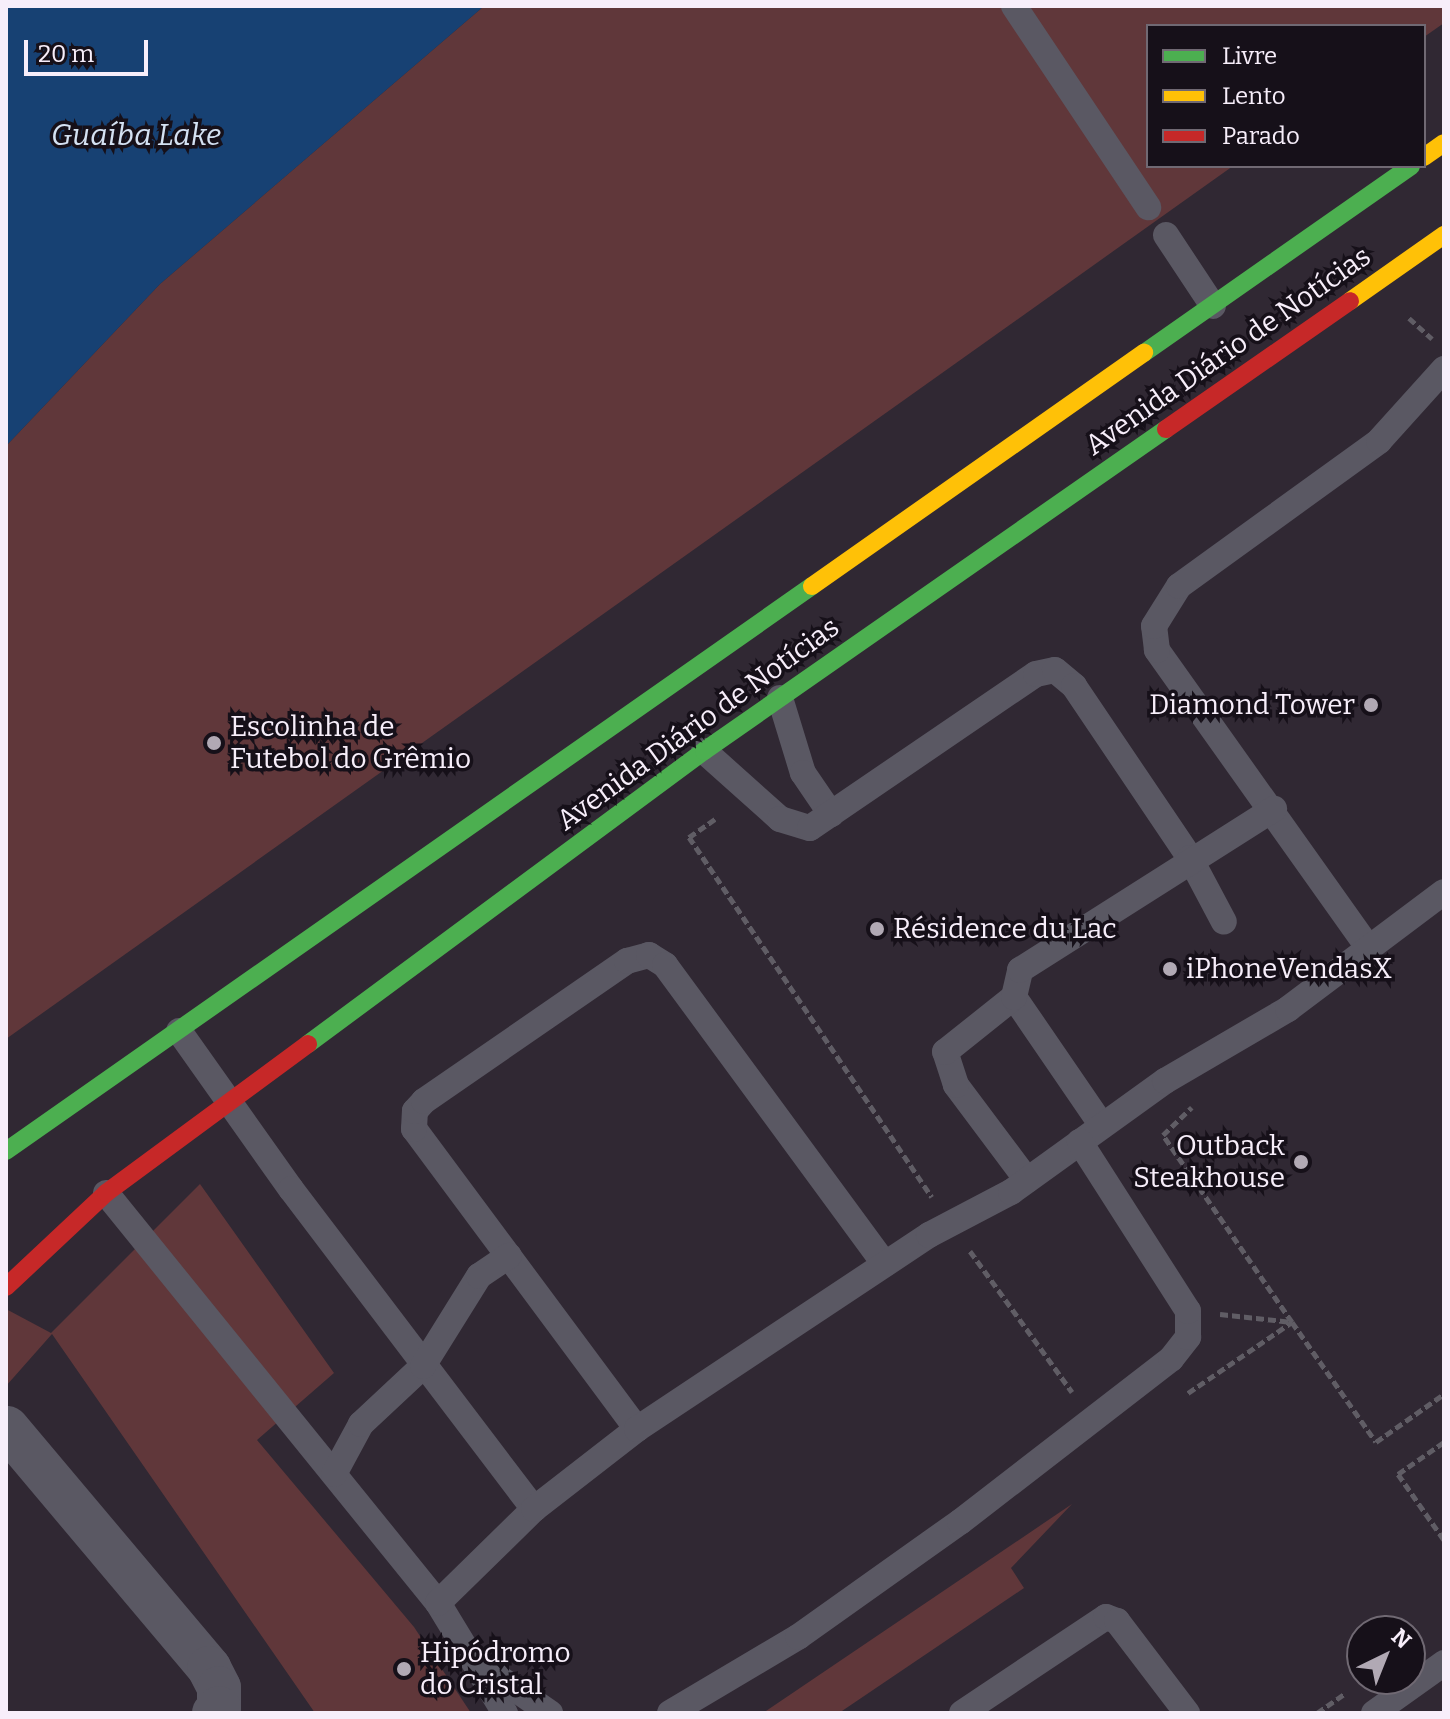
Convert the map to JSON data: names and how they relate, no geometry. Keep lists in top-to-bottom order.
{
  "streets": {
    "main road": ["Avenida Diário de Notícias"]
  },
  "water": ["Guaíba Lake"],
  "places": [
    "Diamond Tower",
    "Escolinha de Futebol do Grêmio",
    "Résidence du Lac",
    "iPhoneVendasX",
    "Outback Steakhouse",
    "Hipódromo do Cristal"
  ],
  "legend": ["Livre", "Lento", "Parado"],
  "scale_bar": "20 m",
  "north": "top right"
}
